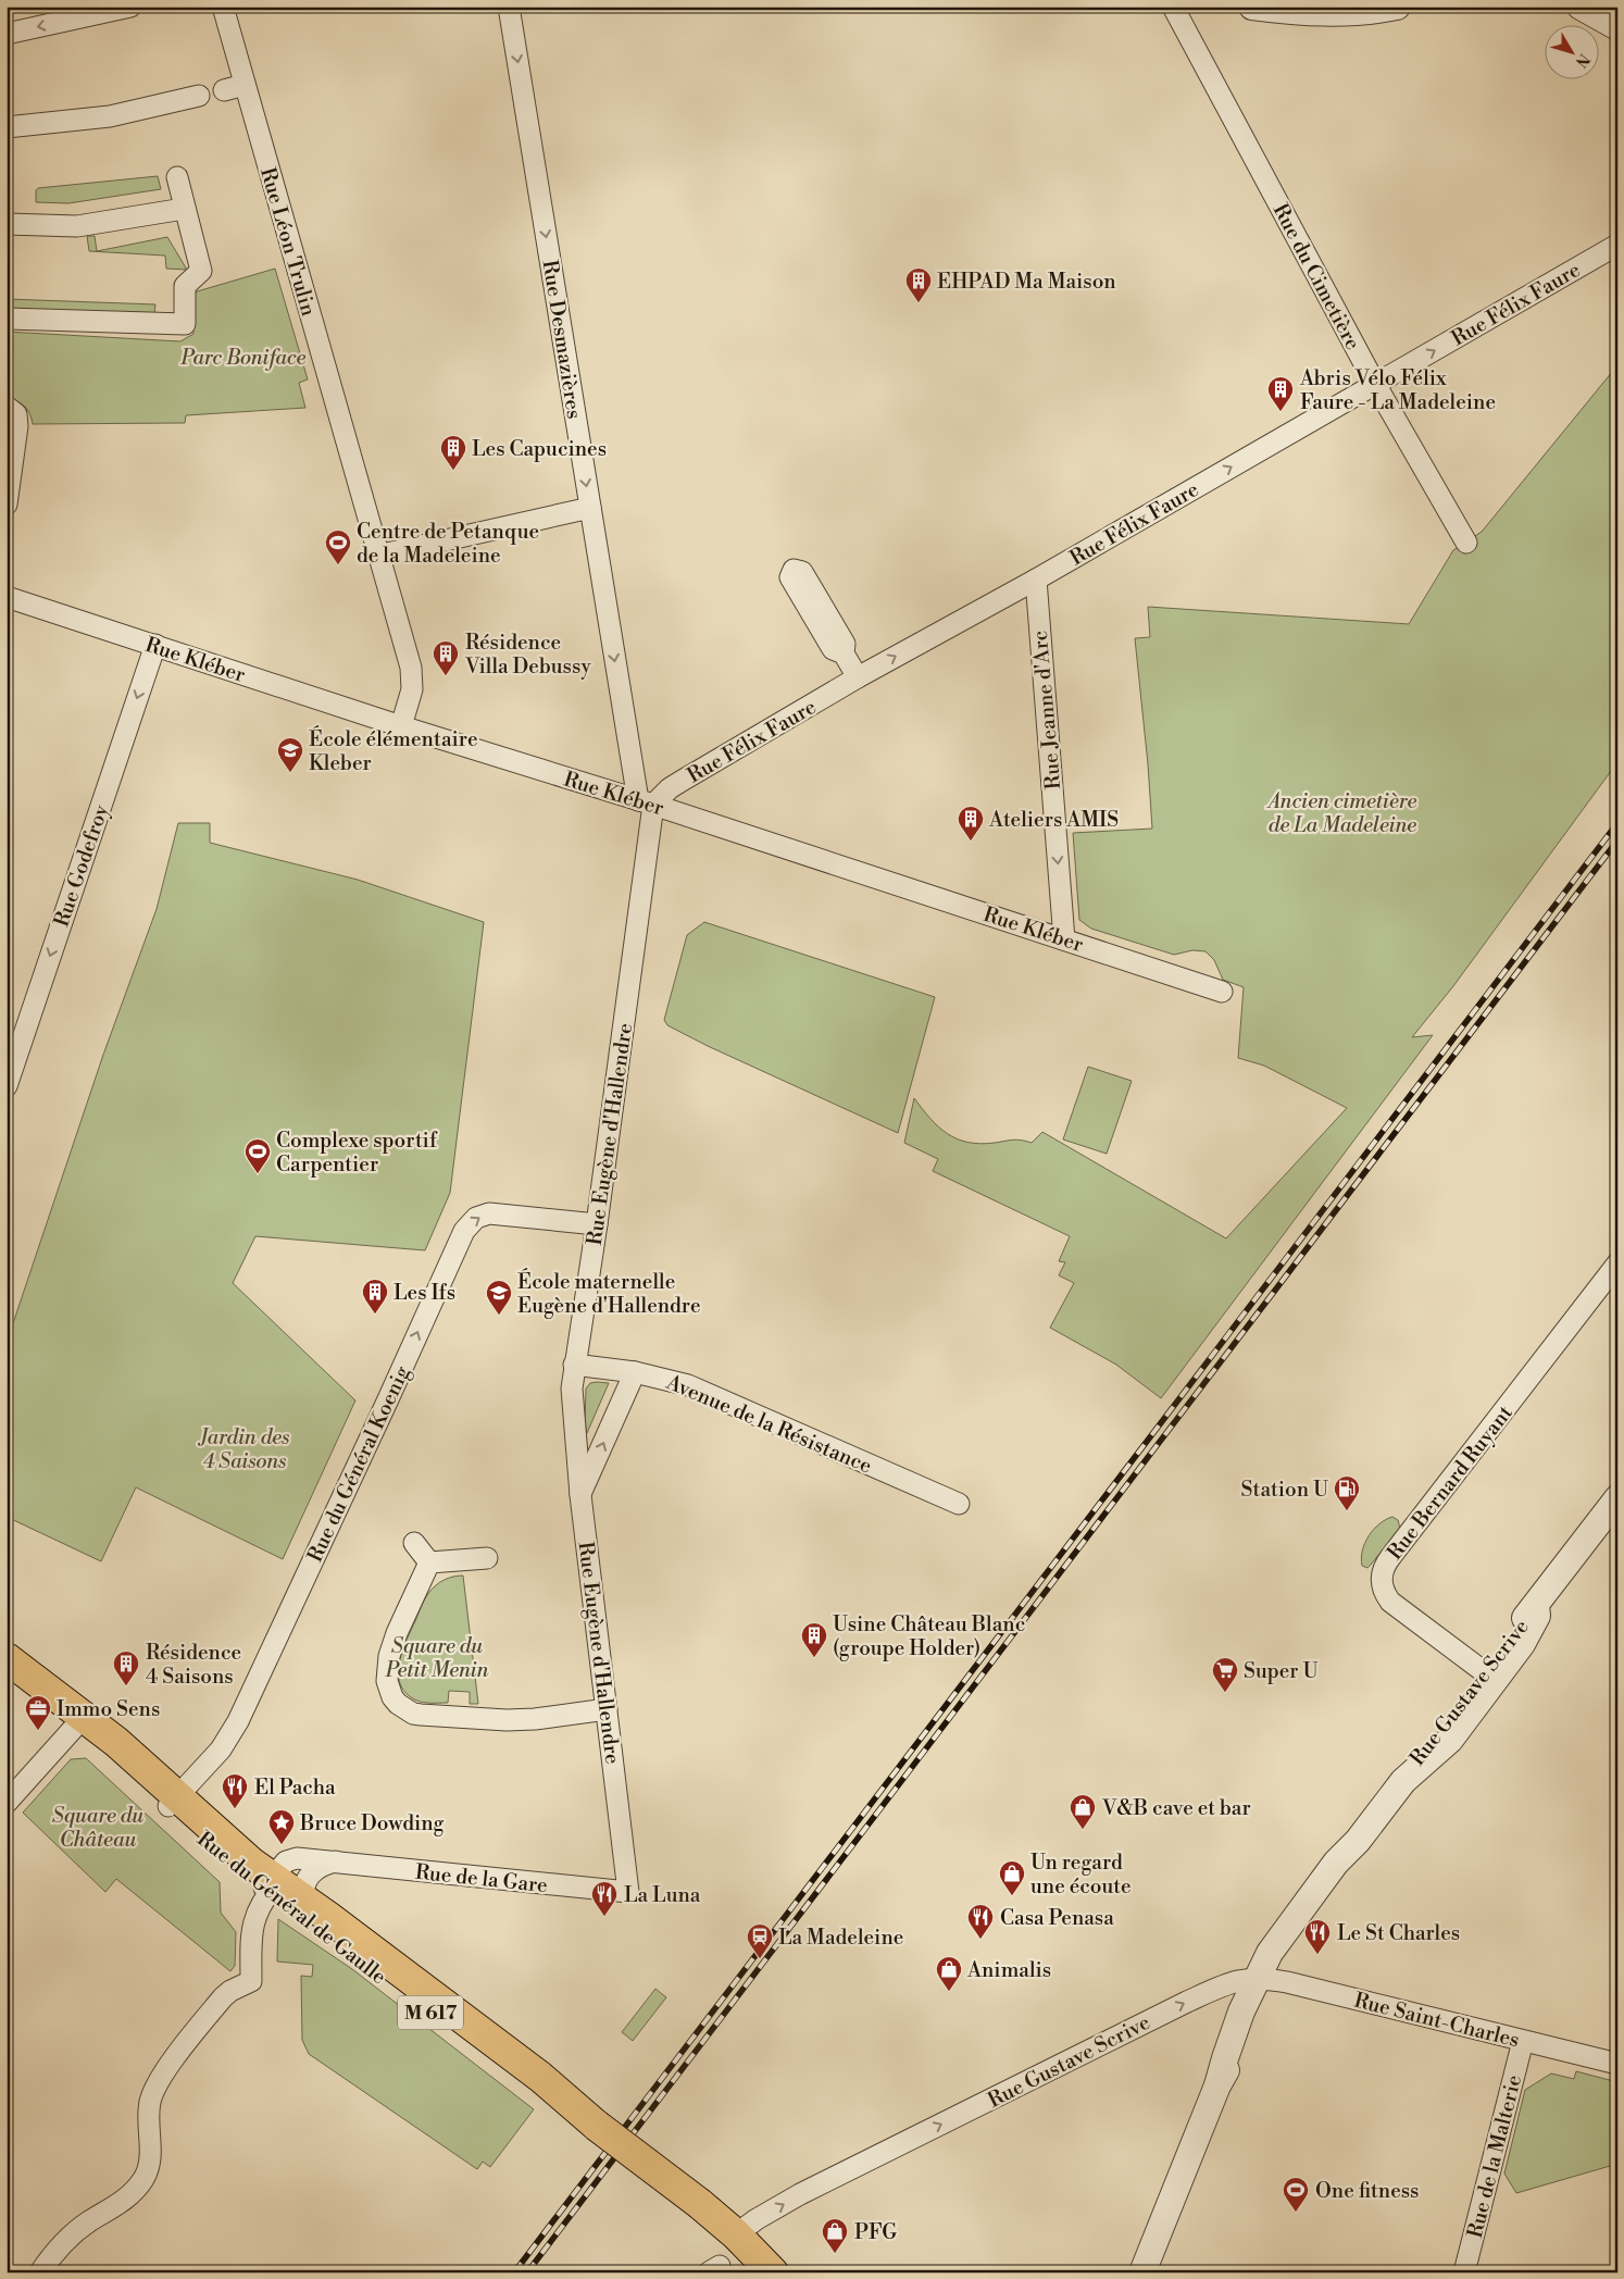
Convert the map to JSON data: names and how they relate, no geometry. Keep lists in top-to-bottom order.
{
  "streets": {
    "main road": ["Rue du Général de Gaulle", "M 617"],
    "street": [
      "Rue Léon Trulin",
      "Rue du Cimetière",
      "Rue Félix Faure",
      "Rue Desmazières",
      "Rue Kléber",
      "Rue Jeanne d'Arc",
      "Rue Godefroy",
      "Rue Eugène d'Hallendre",
      "Avenue de la Résistance",
      "Rue du Général Koenig",
      "Rue Bernard Ruyant",
      "Rue Gustave Scrive",
      "Rue de la Gare",
      "Rue Saint-Charles",
      "Rue de la Malterie"
    ]
  },
  "crossings": [
    ["Rue Léon Trulin", "Rue Kléber"],
    ["Rue du Cimetière", "Rue Félix Faure"],
    ["Rue Félix Faure", "Rue Desmazières"],
    ["Rue Félix Faure", "Rue Kléber"],
    ["Rue Félix Faure", "Rue Jeanne d'Arc"],
    ["Rue Félix Faure", "Rue Eugène d'Hallendre"],
    ["Rue Desmazières", "Rue Kléber"],
    ["Rue Desmazières", "Rue Eugène d'Hallendre"],
    ["Rue Kléber", "Rue Jeanne d'Arc"],
    ["Rue Kléber", "Rue Godefroy"],
    ["Rue Kléber", "Rue Eugène d'Hallendre"],
    ["Rue Eugène d'Hallendre", "Avenue de la Résistance"],
    ["Rue Eugène d'Hallendre", "Rue du Général Koenig"],
    ["Rue Eugène d'Hallendre", "Rue de la Gare"],
    ["Rue du Général Koenig", "Rue du Général de Gaulle"],
    ["Rue Bernard Ruyant", "Rue Gustave Scrive"],
    ["Rue Gustave Scrive", "Rue du Général de Gaulle"],
    ["Rue Gustave Scrive", "M 617"],
    ["Rue Gustave Scrive", "Rue Saint-Charles"],
    ["Rue de la Gare", "Rue du Général de Gaulle"],
    ["Rue du Général de Gaulle", "M 617"],
    ["Rue Saint-Charles", "Rue de la Malterie"]
  ],
  "one_way": [
    "Rue Félix Faure",
    "Rue Desmazières",
    "Rue Jeanne d'Arc",
    "Rue Godefroy",
    "Rue du Général Koenig",
    "Rue Gustave Scrive"
  ],
  "parks": [
    "Parc Boniface",
    "Ancien cimetière de La Madeleine",
    "Jardin des 4 Saisons",
    "Square du Petit Menin",
    "Square du Château"
  ],
  "places": {
    "building": [
      "EHPAD Ma Maison",
      "Abris Vélo Félix Faure - La Madeleine",
      "Les Capucines",
      "Résidence Villa Debussy",
      "Ateliers AMIS",
      "Les Ifs",
      "Usine Château Blanc (groupe Holder)",
      "Résidence 4 Saisons"
    ],
    "sports": ["Centre de Petanque de la Madeleine", "Complexe sportif Carpentier", "One fitness"],
    "school or university": ["École élémentaire Kleber", "École maternelle Eugène d'Hallendre"],
    "fuel station": ["Station U"],
    "supermarket": ["Super U"],
    "office": ["Immo Sens"],
    "restaurant": [
      "El Pacha",
      "La Luna",
      "Casa Penasa",
      "Le St Charles"
    ],
    "shop": [
      "V&B cave et bar",
      "Un regard une écoute",
      "Animalis",
      "PFG"
    ],
    "place": ["Bruce Dowding"],
    "station": ["La Madeleine"]
  },
  "north": "bottom right"
}
